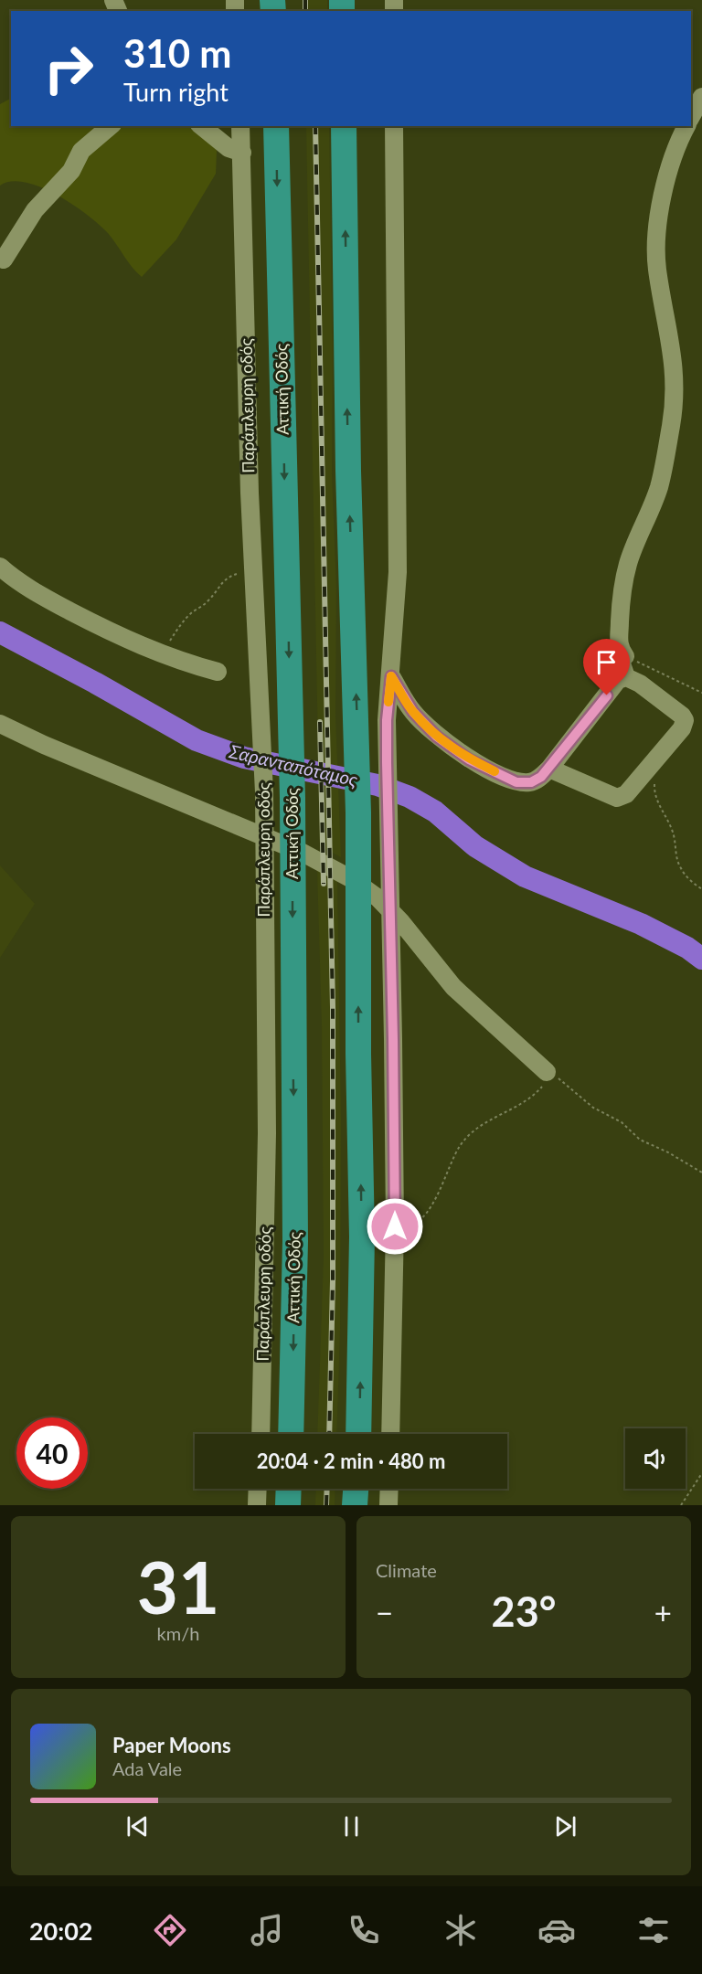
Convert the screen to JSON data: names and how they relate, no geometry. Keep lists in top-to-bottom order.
{
  "streets": {
    "highway": ["Αττική Οδός"],
    "street": ["Παράπλευρη οδός"]
  },
  "water": ["Σαρανταπόταμος"],
  "page": {
    "turn": ["310 m", "Turn right"],
    "limit": "40",
    "trip": "20:04 · 2 min · 480 m",
    "tile": [
      ["31", "km/h"],
      "Climate"
    ],
    "heat": ["−", "23°", "+"],
    "song": ["Paper Moons", "Ada Vale"],
    "tabs": "20:02"
  }
}
